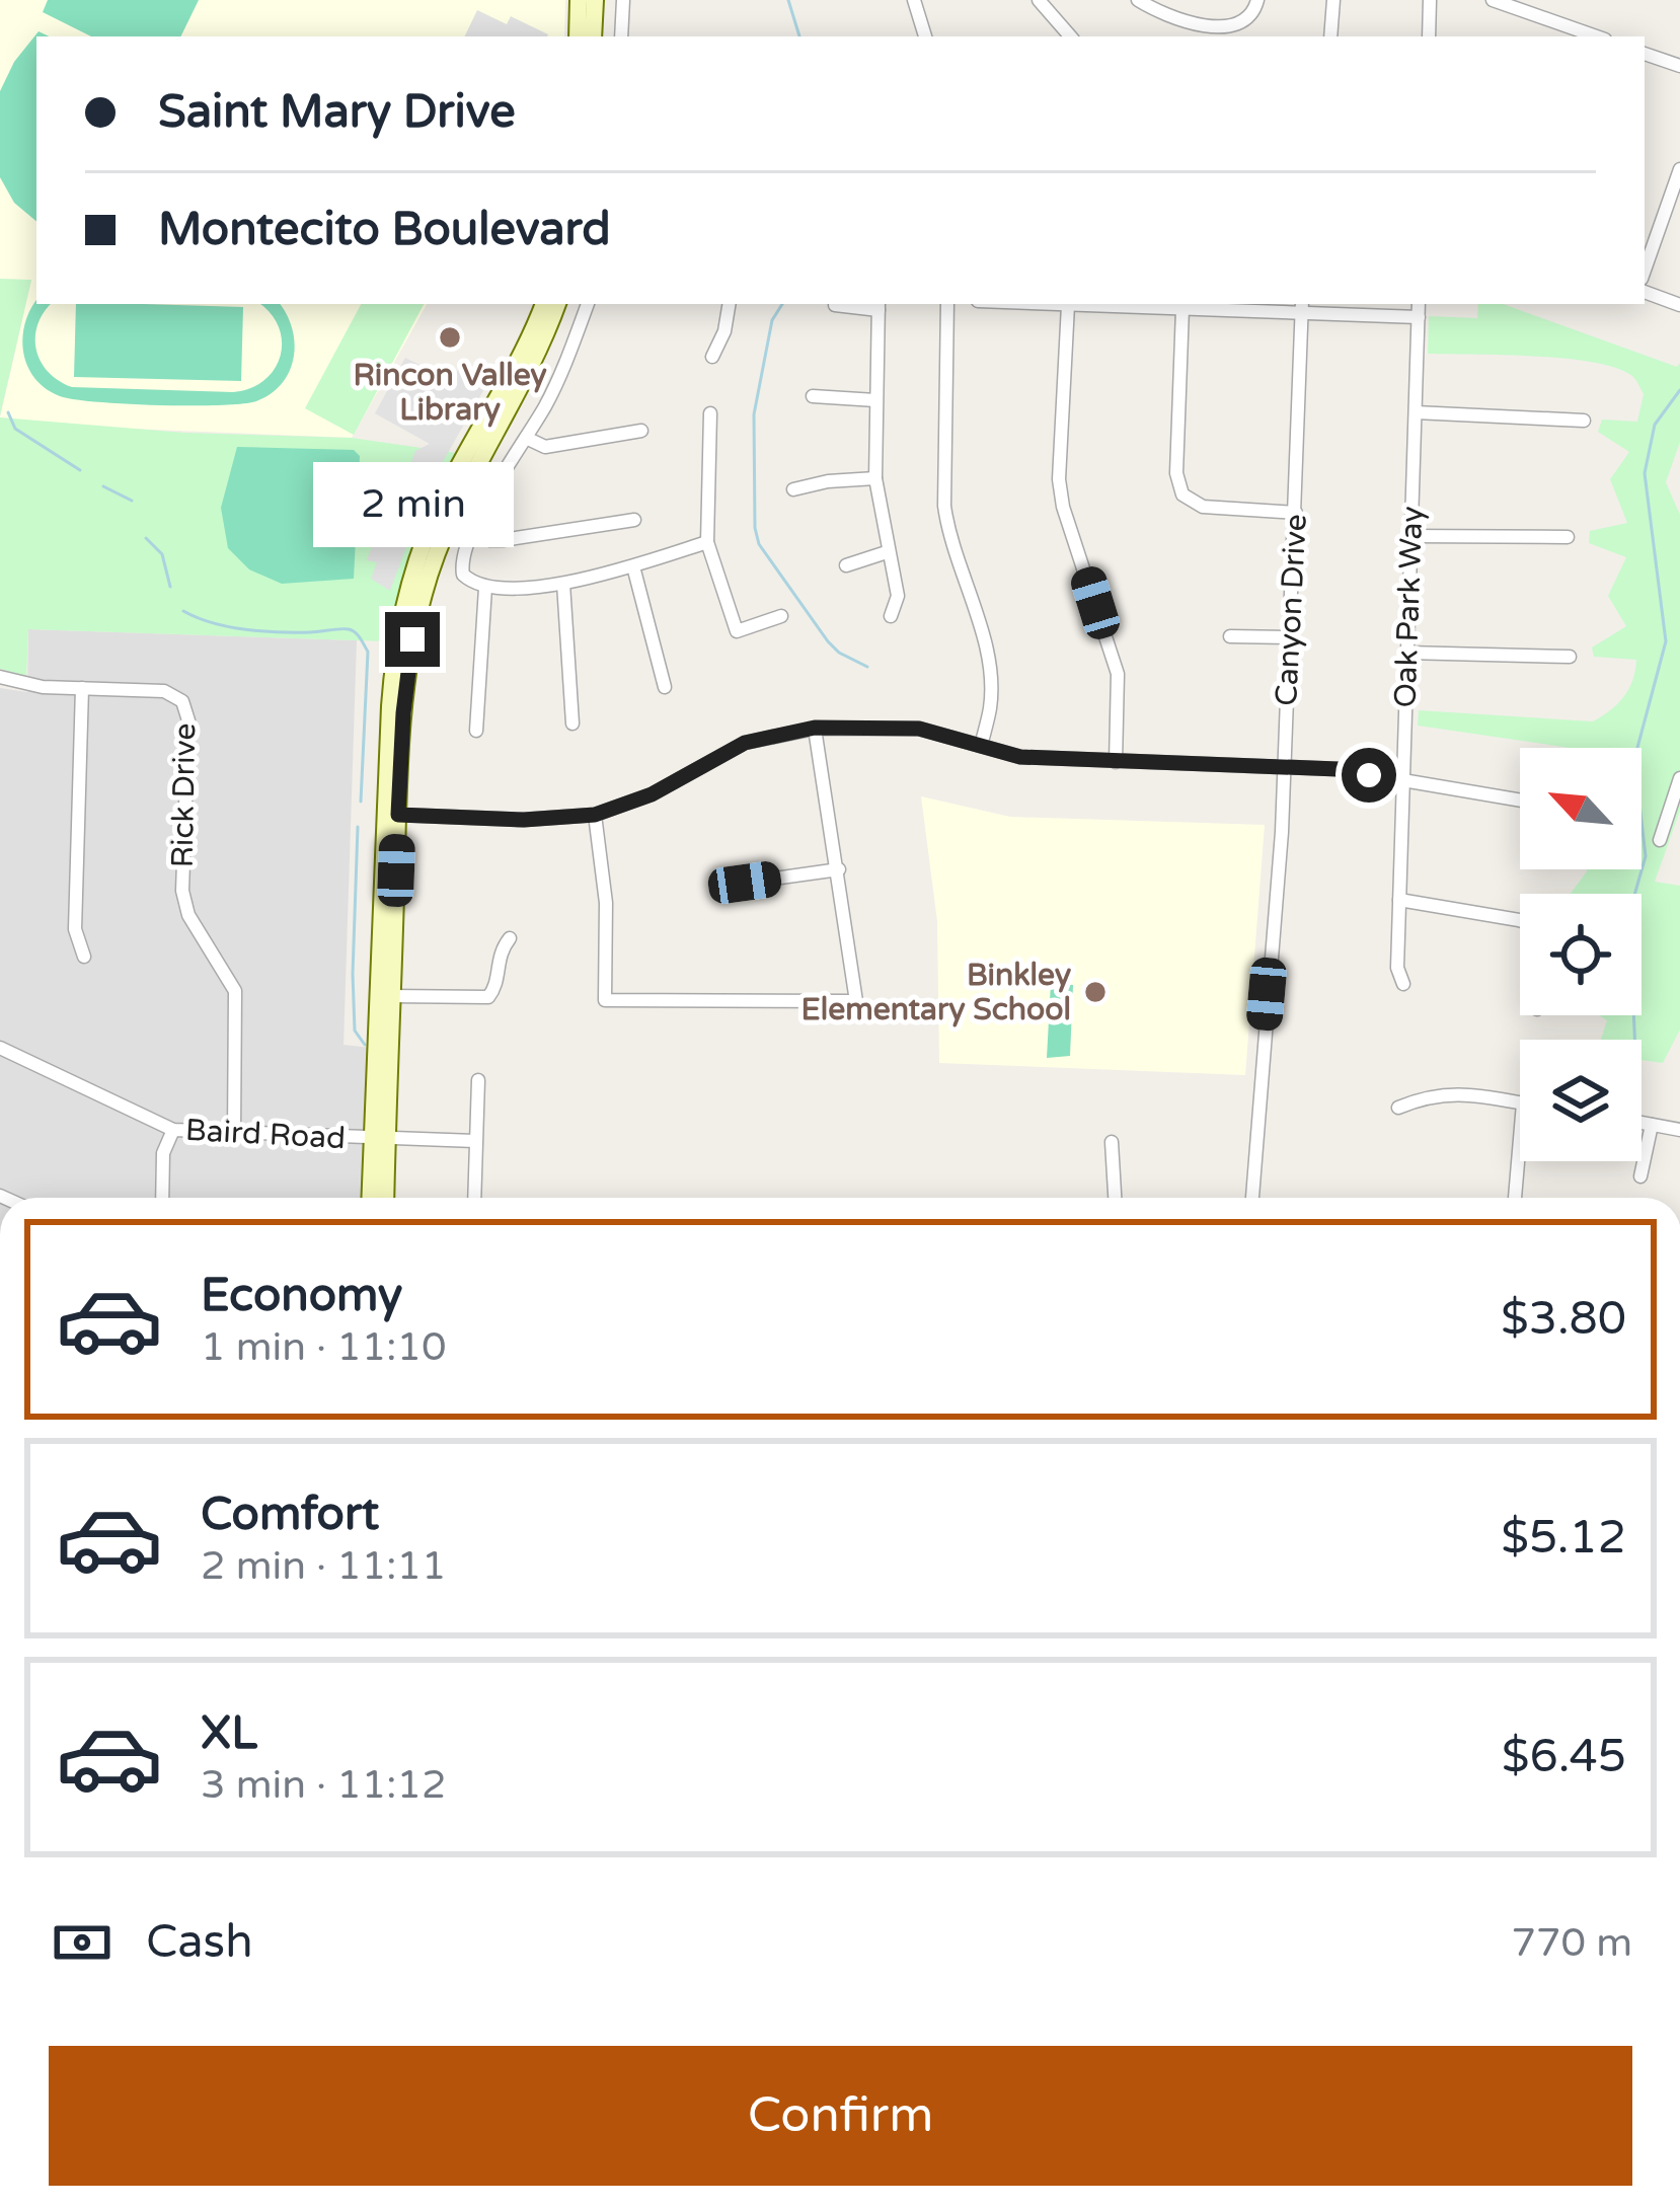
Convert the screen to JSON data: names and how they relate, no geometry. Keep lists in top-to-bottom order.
{
  "streets": {
    "street": [
      "Oak Park Way",
      "Canyon Drive",
      "Rick Drive",
      "Baird Road"
    ]
  },
  "crossings": [
    ["Rick Drive", "Baird Road"]
  ],
  "places": ["Rincon Valley Library", "Binkley Elementary School"],
  "north": "top left",
  "page": {
    "banner": ["Saint Mary Drive", "Montecito Boulevard"],
    "bubble": "2 min",
    "list": [
      {
        "name": "Economy",
        "note": "1 min · 11:10",
        "value": "$3.80"
      },
      {
        "name": "Comfort",
        "note": "2 min · 11:11",
        "value": "$5.12"
      },
      {
        "name": "XL",
        "note": "3 min · 11:12",
        "value": "$6.45"
      }
    ],
    "pay": ["Cash", "770 m"],
    "buttons": "Confirm"
  }
}
